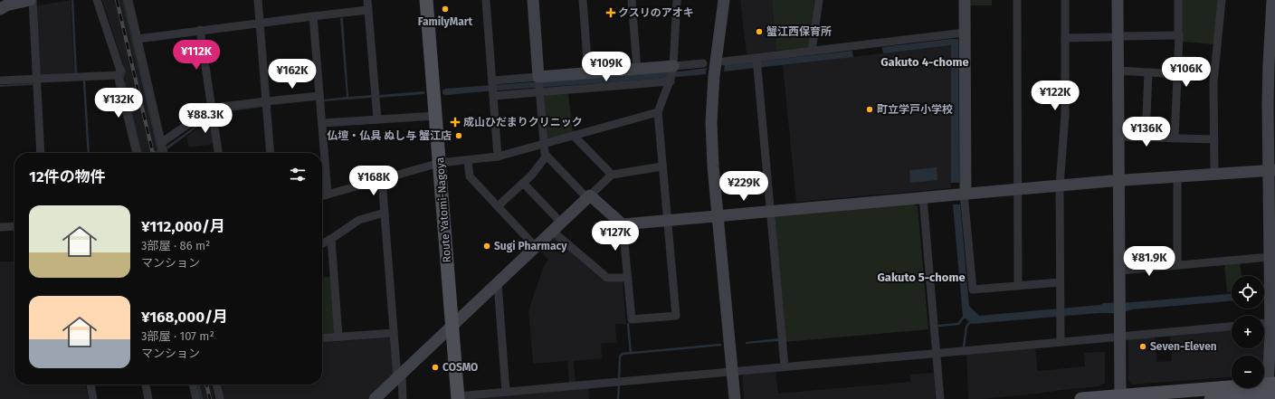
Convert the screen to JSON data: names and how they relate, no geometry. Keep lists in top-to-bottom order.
{
  "streets": {
    "main road": ["Route Yatomi-Nagoya"]
  },
  "districts": ["Gakuto 4-chome", "Gakuto 5-chome"],
  "places": {
    "other": [
      "FamilyMart",
      "蟹江西保育所",
      "町立学戸小学校",
      "仏壇・仏具 ぬし与 蟹江店",
      "Sugi Pharmacy",
      "Seven-Eleven",
      "COSMO"
    ],
    "health": ["クスリのアオキ", "成山ひだまりクリニック"]
  },
  "page": {
    "price": [
      "¥112K",
      "¥109K",
      "¥106K",
      "¥162K",
      "¥122K",
      "¥132K",
      "¥88.3K",
      "¥136K",
      "¥168K",
      "¥229K",
      "¥127K",
      "¥81.9K"
    ],
    "heading": "12件の物件",
    "list": [
      {
        "name": "¥112,000/月",
        "note": "3部屋 · 86 m² · マンション"
      },
      {
        "name": "¥168,000/月",
        "note": "3部屋 · 107 m² · マンション"
      }
    ],
    "map_buttons": ["+", "−"]
  }
}
